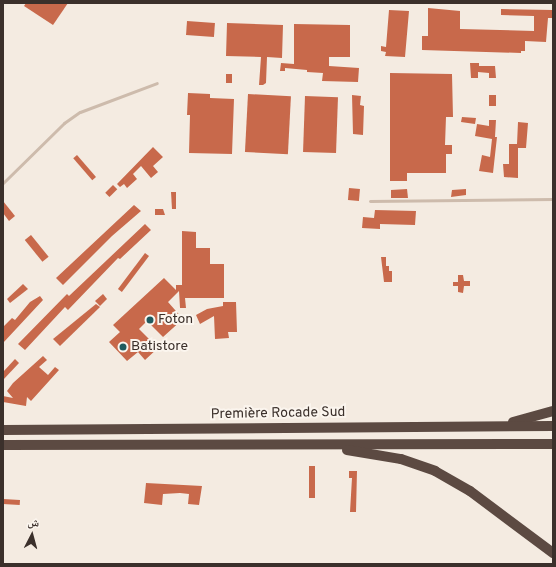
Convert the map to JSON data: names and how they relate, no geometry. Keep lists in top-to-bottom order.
{
  "streets": {
    "highway": ["Première Rocade Sud"]
  },
  "places": ["Foton", "Batistore"],
  "north": "top"
}
